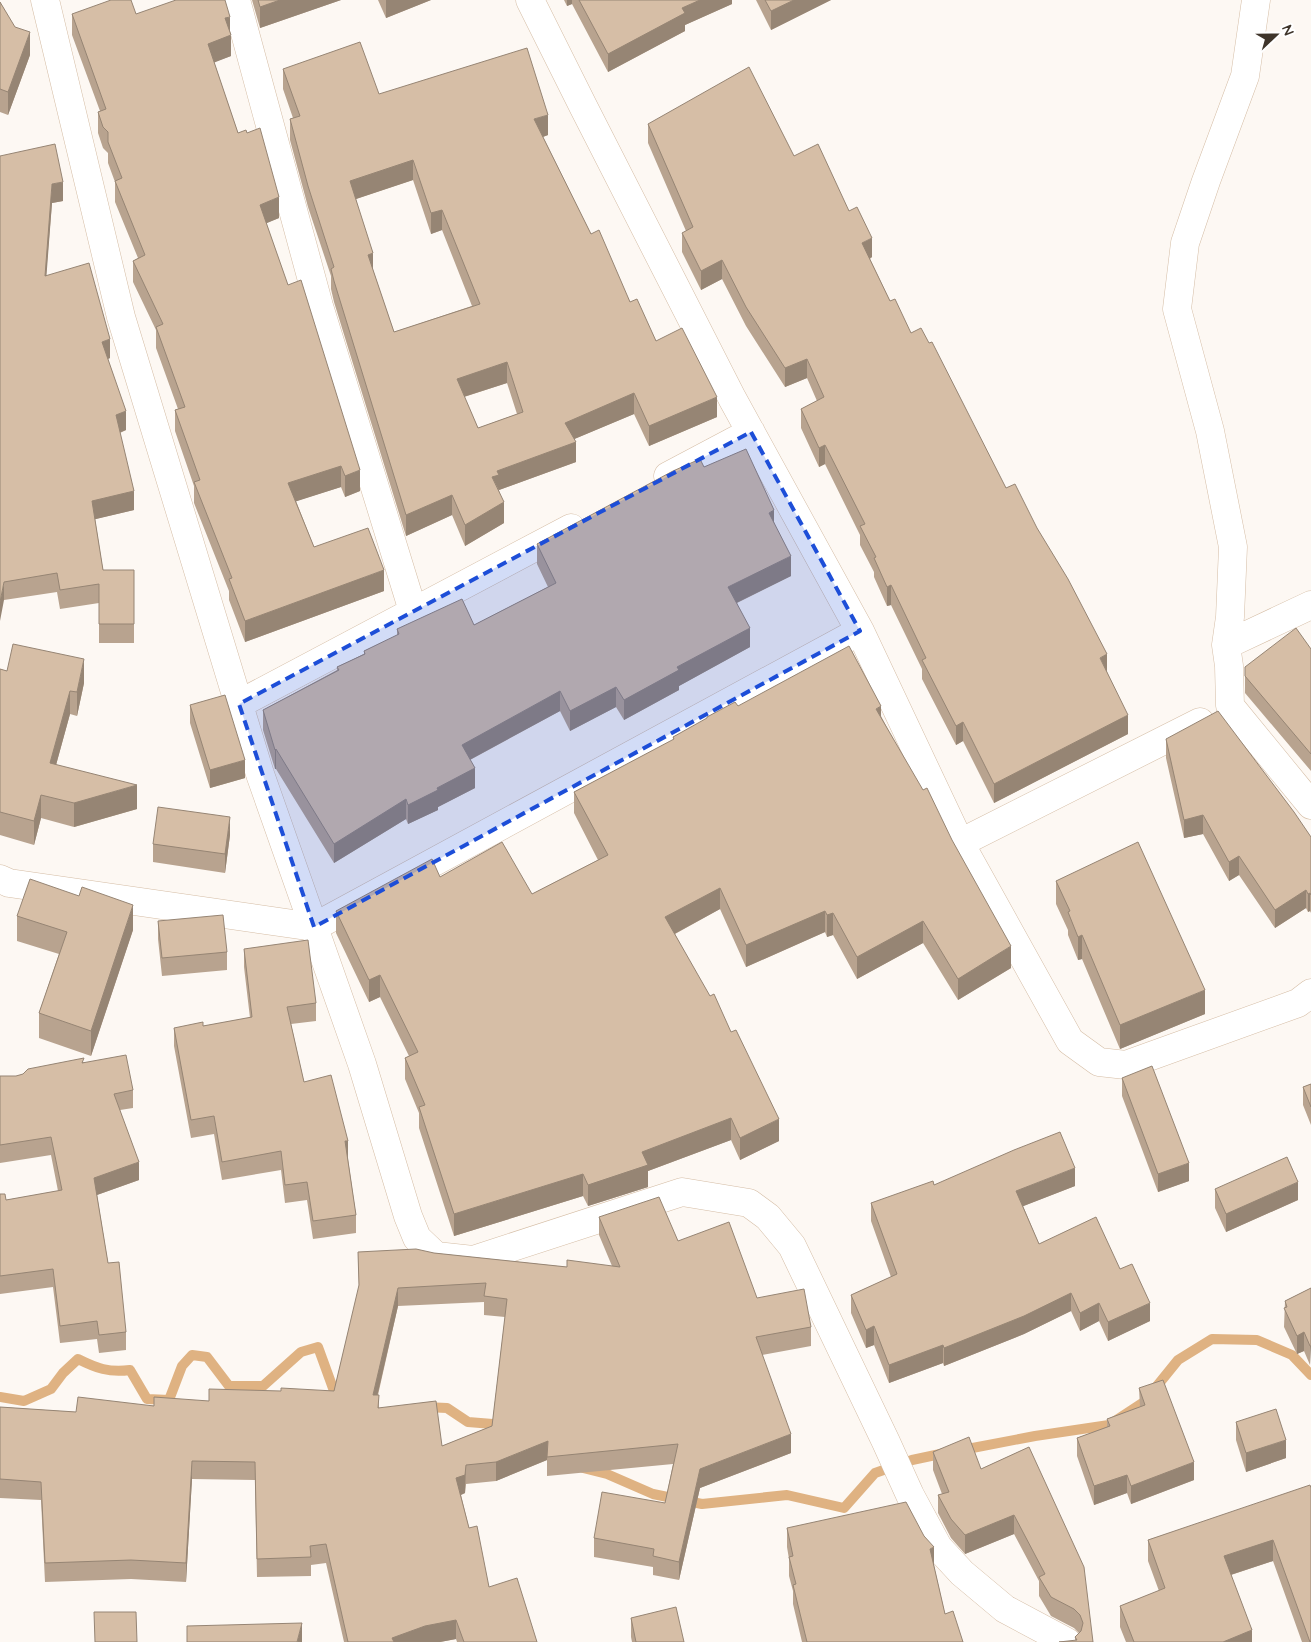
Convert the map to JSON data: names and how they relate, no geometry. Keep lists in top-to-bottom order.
{
  "north": "right"
}
